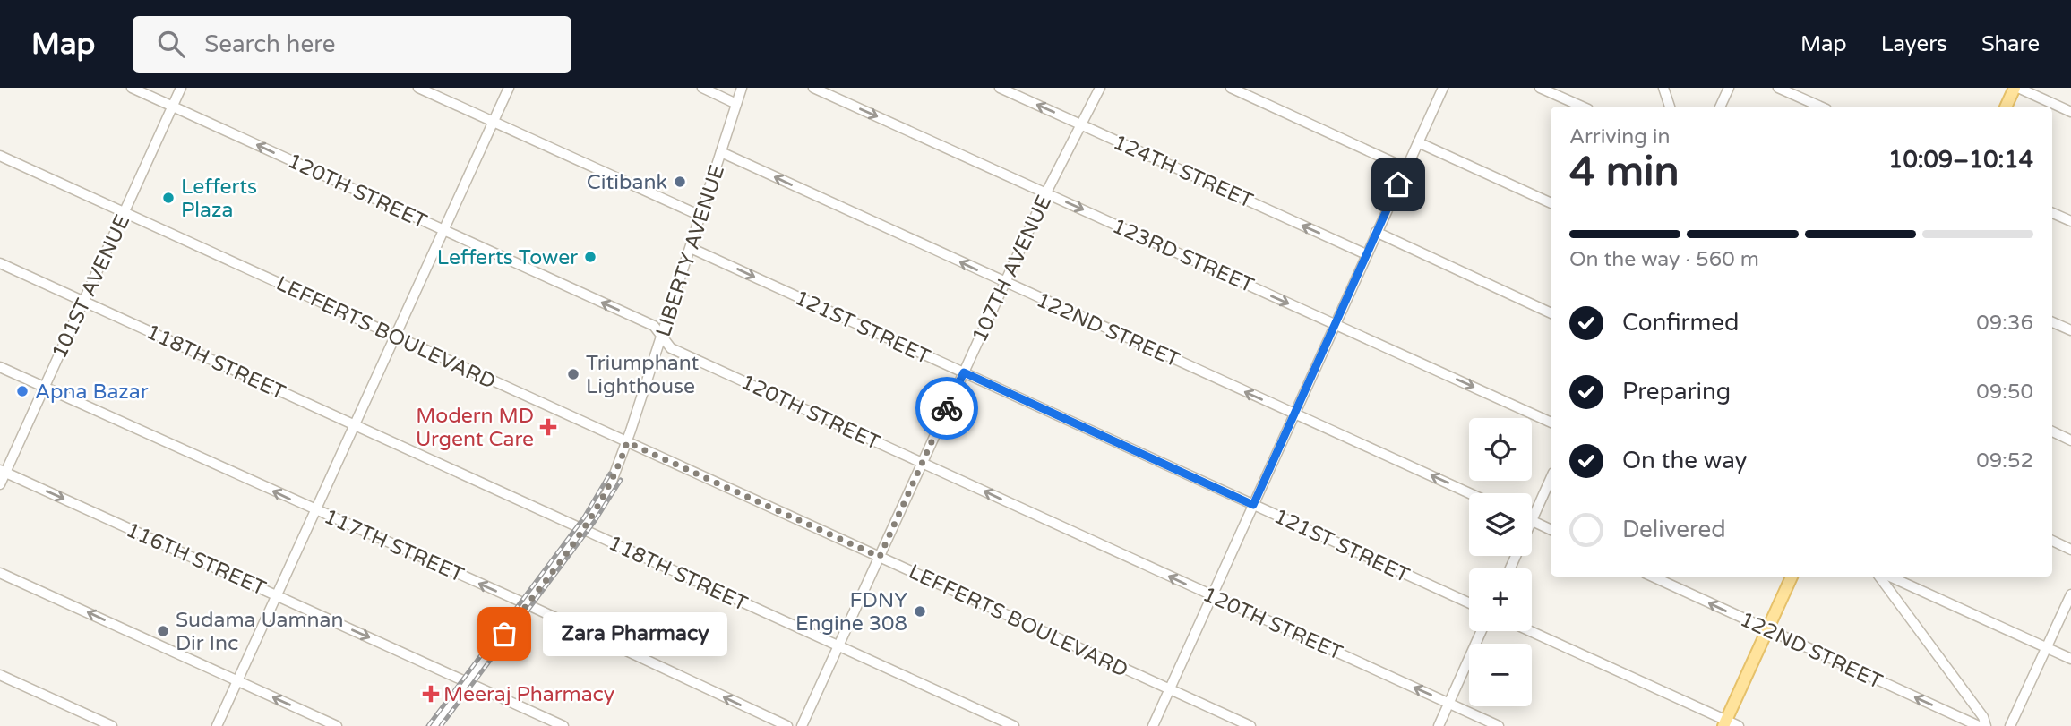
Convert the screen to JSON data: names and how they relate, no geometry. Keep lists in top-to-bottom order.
{
  "streets": {
    "street": [
      "124TH STREET",
      "120TH STREET",
      "LIBERTY AVENUE",
      "123RD STREET",
      "107TH AVENUE",
      "101ST AVENUE",
      "121ST STREET",
      "122ND STREET",
      "LEFFERTS BOULEVARD",
      "118TH STREET",
      "117TH STREET",
      "116TH STREET"
    ]
  },
  "crossings": [
    ["124TH STREET", "107TH AVENUE"],
    ["120TH STREET", "LIBERTY AVENUE"],
    ["120TH STREET", "107TH AVENUE"],
    ["120TH STREET", "101ST AVENUE"],
    ["LIBERTY AVENUE", "121ST STREET"],
    ["LIBERTY AVENUE", "122ND STREET"],
    ["LIBERTY AVENUE", "LEFFERTS BOULEVARD"],
    ["LIBERTY AVENUE", "118TH STREET"],
    ["LIBERTY AVENUE", "117TH STREET"],
    ["LIBERTY AVENUE", "116TH STREET"],
    ["123RD STREET", "107TH AVENUE"],
    ["107TH AVENUE", "121ST STREET"],
    ["107TH AVENUE", "122ND STREET"],
    ["107TH AVENUE", "LEFFERTS BOULEVARD"],
    ["107TH AVENUE", "118TH STREET"],
    ["101ST AVENUE", "LEFFERTS BOULEVARD"],
    ["101ST AVENUE", "118TH STREET"],
    ["101ST AVENUE", "117TH STREET"],
    ["101ST AVENUE", "116TH STREET"]
  ],
  "one_way": [
    "124TH STREET",
    "120TH STREET",
    "123RD STREET",
    "121ST STREET",
    "122ND STREET",
    "117TH STREET",
    "116TH STREET"
  ],
  "places": {
    "other": [
      "Citibank",
      "Lefferts Plaza",
      "Lefferts Tower",
      "Triumphant Lighthouse",
      "Apna Bazar",
      "FDNY Engine 308",
      "Sudama Uamnan Dir Inc",
      "Zara Pharmacy"
    ],
    "health": ["Modern MD Urgent Care", "Meeraj Pharmacy"]
  },
  "page": {
    "header": "Map",
    "search": "Search here",
    "nav": ["Map", "Layers", "Share"],
    "heading": ["4 min", "Arriving in", "10:09–10:14"],
    "bar": "On the way · 560 m",
    "list": [
      ["Confirmed", "09:36"],
      ["Preparing", "09:50"],
      ["On the way", "09:52"],
      "Delivered"
    ],
    "map_buttons": ["+", "−"],
    "bubble": "Zara Pharmacy"
  }
}
